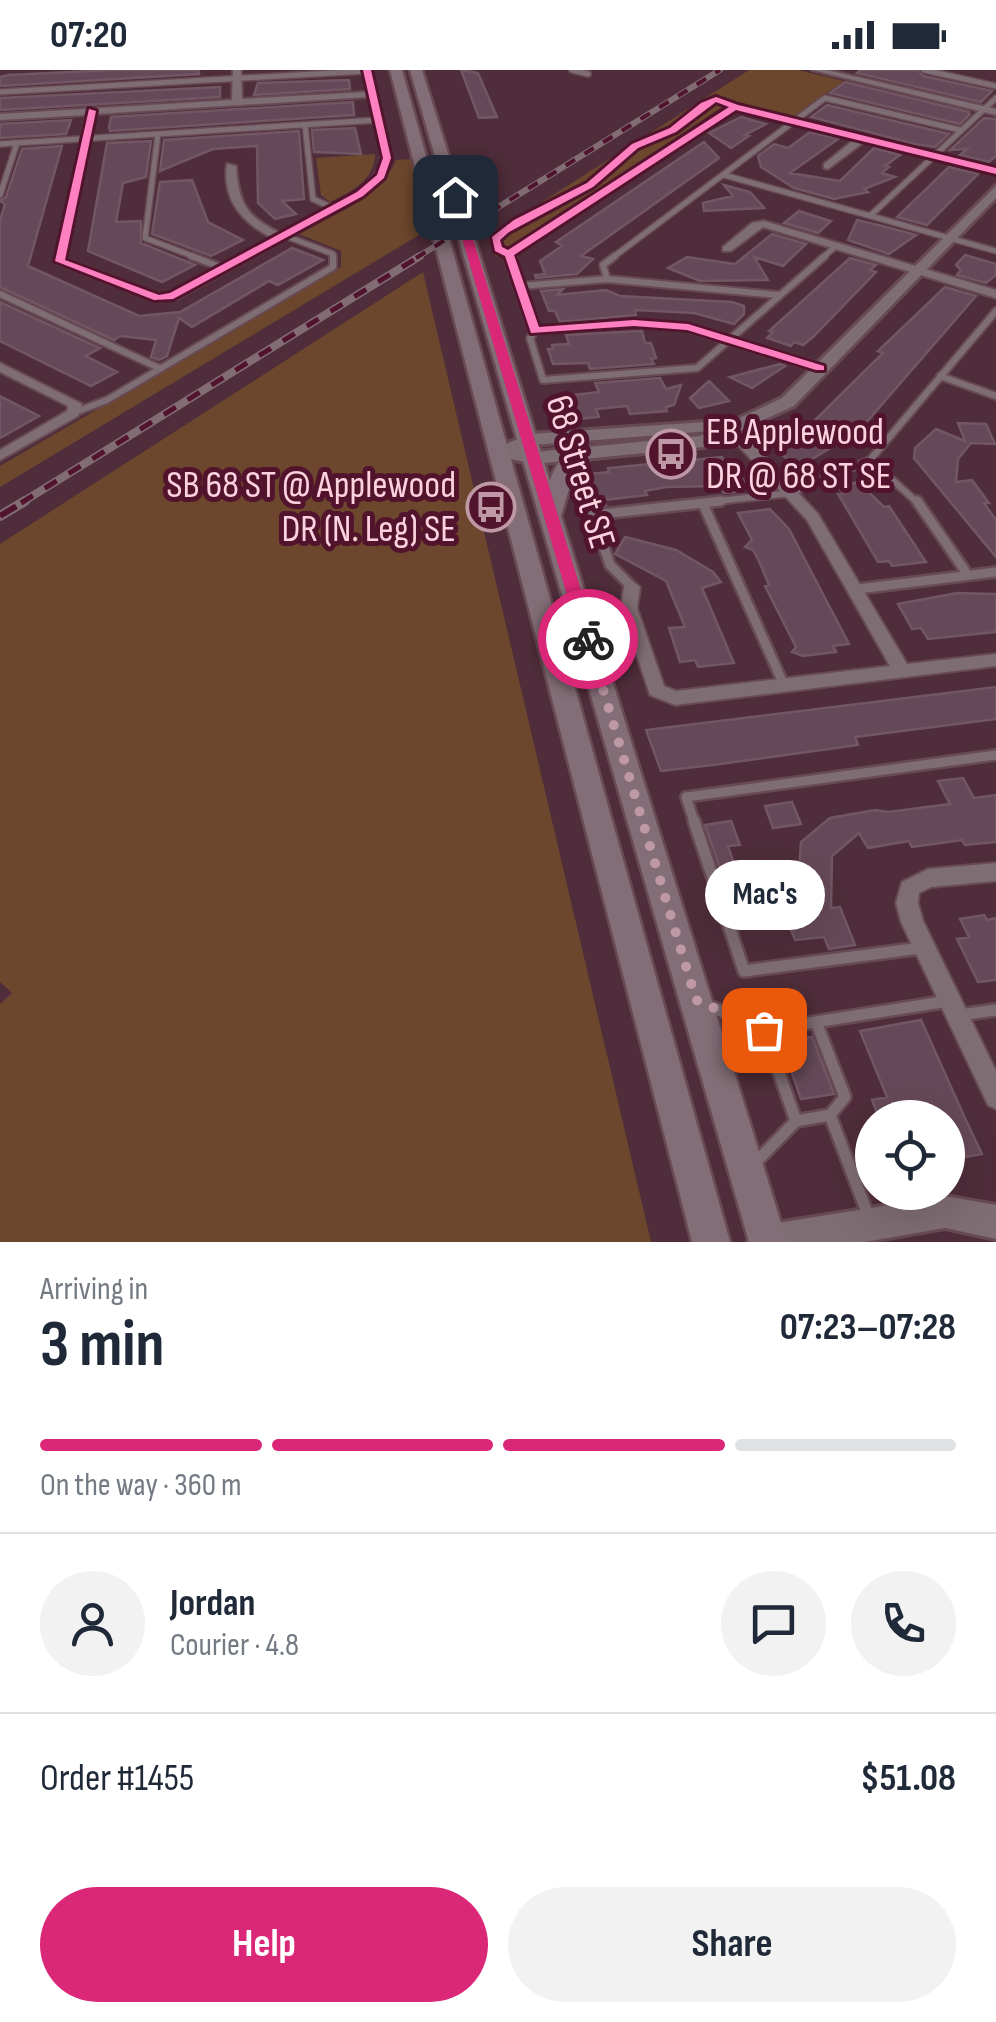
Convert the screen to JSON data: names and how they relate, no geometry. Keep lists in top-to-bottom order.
{
  "streets": {
    "main road": ["68 Street SE"]
  },
  "places": {
    "bus stop": ["EB Applewood DR @ 68 ST SE", "SB 68 ST @ Applewood DR (N. Leg) SE"],
    "other": ["Mac's"]
  },
  "page": {
    "status": "07:20",
    "bubble": "Mac's",
    "heading": ["3 min", "Arriving in", "07:23–07:28"],
    "panel": [
      "Jordan",
      "Courier · 4.8",
      "Order #1455",
      "$51.08"
    ],
    "bar": "On the way · 360 m",
    "buttons": ["Help", "Share"]
  }
}
